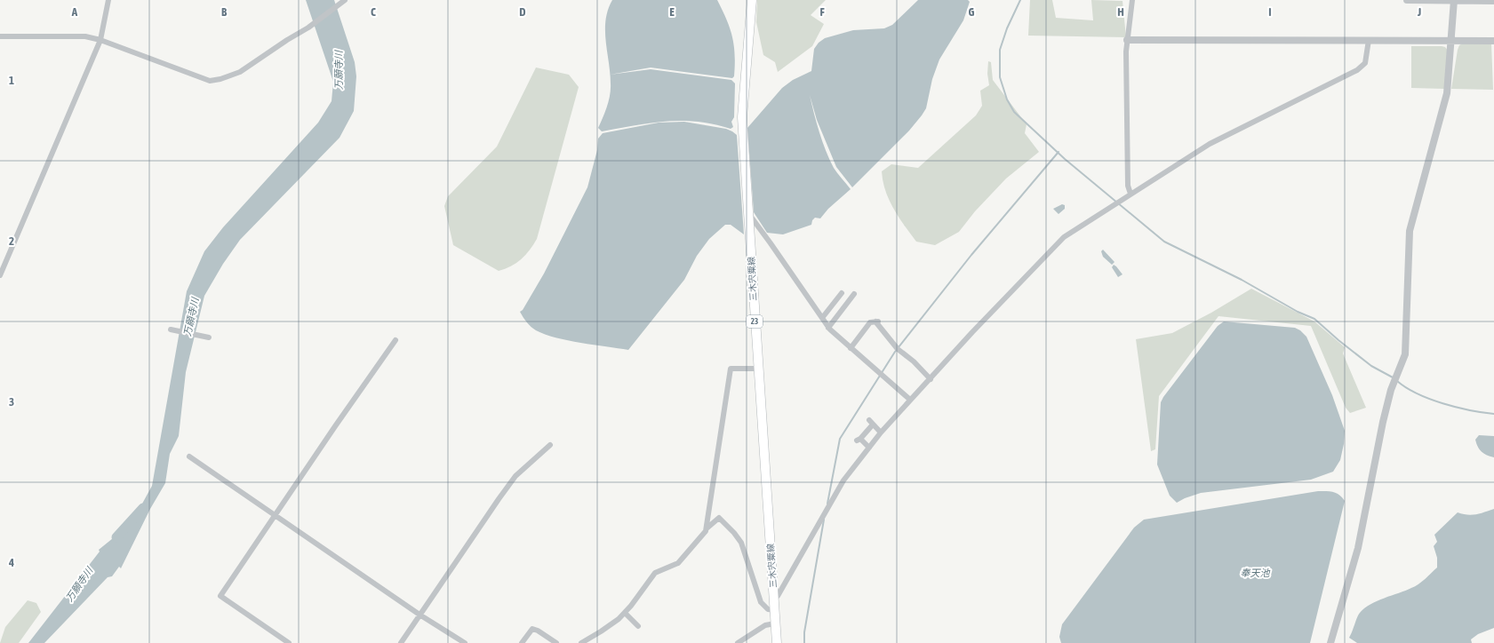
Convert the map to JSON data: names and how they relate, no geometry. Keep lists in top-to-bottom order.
{
  "streets": {
    "main road": ["三木宍粟線", "23"]
  },
  "water": ["万願寺川", "奉天池"],
  "grid": {
    "columns": [
      "A",
      "B",
      "C",
      "D",
      "E",
      "F",
      "G",
      "H",
      "I",
      "J"
    ],
    "rows": [
      "1",
      "2",
      "3",
      "4"
    ]
  }
}
